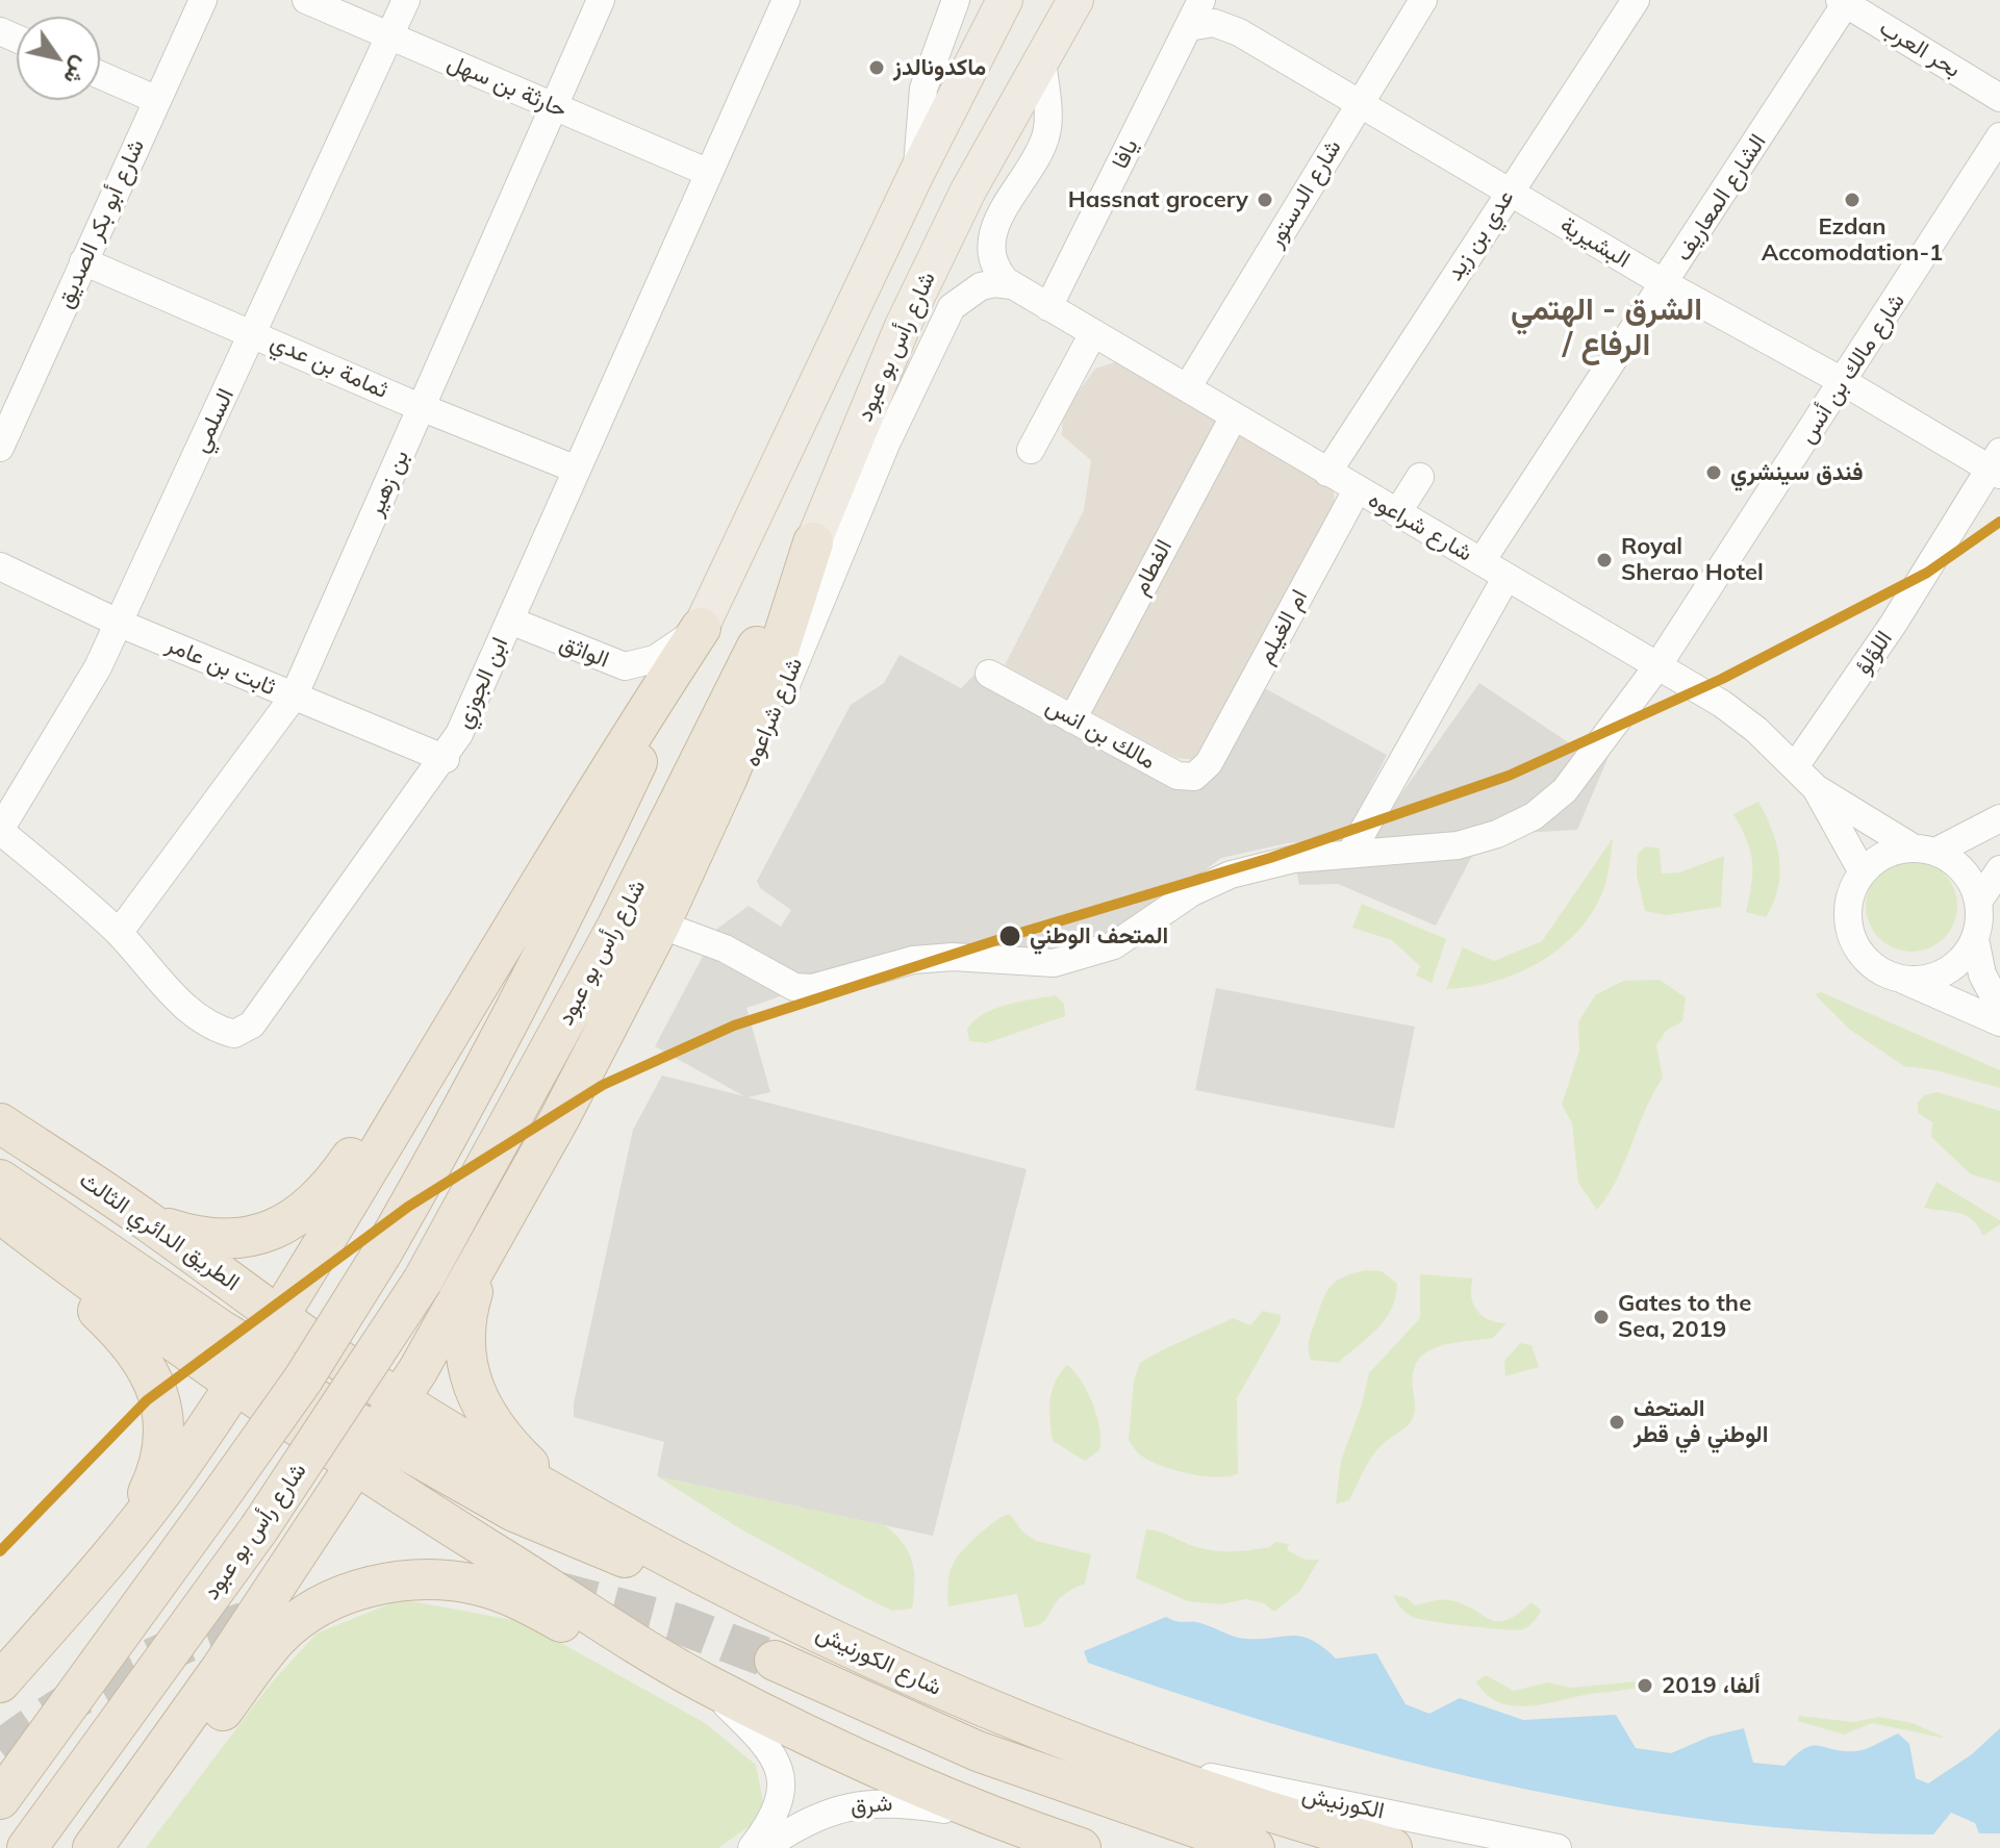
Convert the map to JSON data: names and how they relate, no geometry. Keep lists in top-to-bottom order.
{
  "streets": {
    "highway": ["شارع رأس بو عبود", "الطريق الدائري الثالث", "شارع الكورنيش"],
    "street": [
      "بحر العرب",
      "حارثة بن سهل",
      "يافا",
      "شارع الدستور",
      "الشارع المعاريف",
      "شارع أبو بكر الصديق",
      "عدي بن زيد",
      "البشيرية",
      "ثمامة بن عدي",
      "شارع مالك بن أنس",
      "السلمي",
      "بن زهير",
      "شارع شراعوه",
      "الفطام",
      "ام الغيلم",
      "الواثق",
      "اللؤلؤ",
      "ثابت بن عامر",
      "ابن الجوزي",
      "مالك بن انس",
      "الكورنيش",
      "شرق"
    ]
  },
  "crossings": [
    ["بحر العرب", "الشارع المعاريف"],
    ["حارثة بن سهل", "السلمي"],
    ["حارثة بن سهل", "بن زهير"],
    ["حارثة بن سهل", "ابن الجوزي"],
    ["يافا", "البشيرية"],
    ["يافا", "شارع شراعوه"],
    ["شارع الدستور", "البشيرية"],
    ["شارع الدستور", "شارع شراعوه"],
    ["الشارع المعاريف", "البشيرية"],
    ["الشارع المعاريف", "شارع شراعوه"],
    ["شارع أبو بكر الصديق", "ثمامة بن عدي"],
    ["عدي بن زيد", "البشيرية"],
    ["عدي بن زيد", "شارع شراعوه"],
    ["البشيرية", "شارع مالك بن أنس"],
    ["البشيرية", "اللؤلؤ"],
    ["شارع رأس بو عبود", "شارع شراعوه"],
    ["شارع رأس بو عبود", "الواثق"],
    ["ثمامة بن عدي", "السلمي"],
    ["ثمامة بن عدي", "بن زهير"],
    ["ثمامة بن عدي", "ابن الجوزي"],
    ["شارع مالك بن أنس", "شارع شراعوه"],
    ["السلمي", "ثابت بن عامر"],
    ["السلمي", "ابن الجوزي"],
    ["بن زهير", "ثابت بن عامر"],
    ["بن زهير", "ابن الجوزي"],
    ["شارع شراعوه", "الفطام"],
    ["شارع شراعوه", "ام الغيلم"],
    ["شارع شراعوه", "اللؤلؤ"],
    ["الفطام", "مالك بن انس"],
    ["ام الغيلم", "مالك بن انس"],
    ["الواثق", "ابن الجوزي"],
    ["ثابت بن عامر", "ابن الجوزي"],
    ["الطريق الدائري الثالث", "شارع الكورنيش"],
    ["شارع الكورنيش", "الكورنيش"]
  ],
  "districts": ["الشرق - الهتمي / الرفاع"],
  "places": [
    "ماكدونالدز",
    "Hassnat grocery",
    "Ezdan Accomodation-1",
    "فندق سينشري",
    "Royal Sherao Hotel",
    "المتحف الوطني",
    "Gates to the Sea, 2019",
    "المتحف الوطني في قطر",
    "ألفا، 2019"
  ],
  "north": "bottom right"
}
